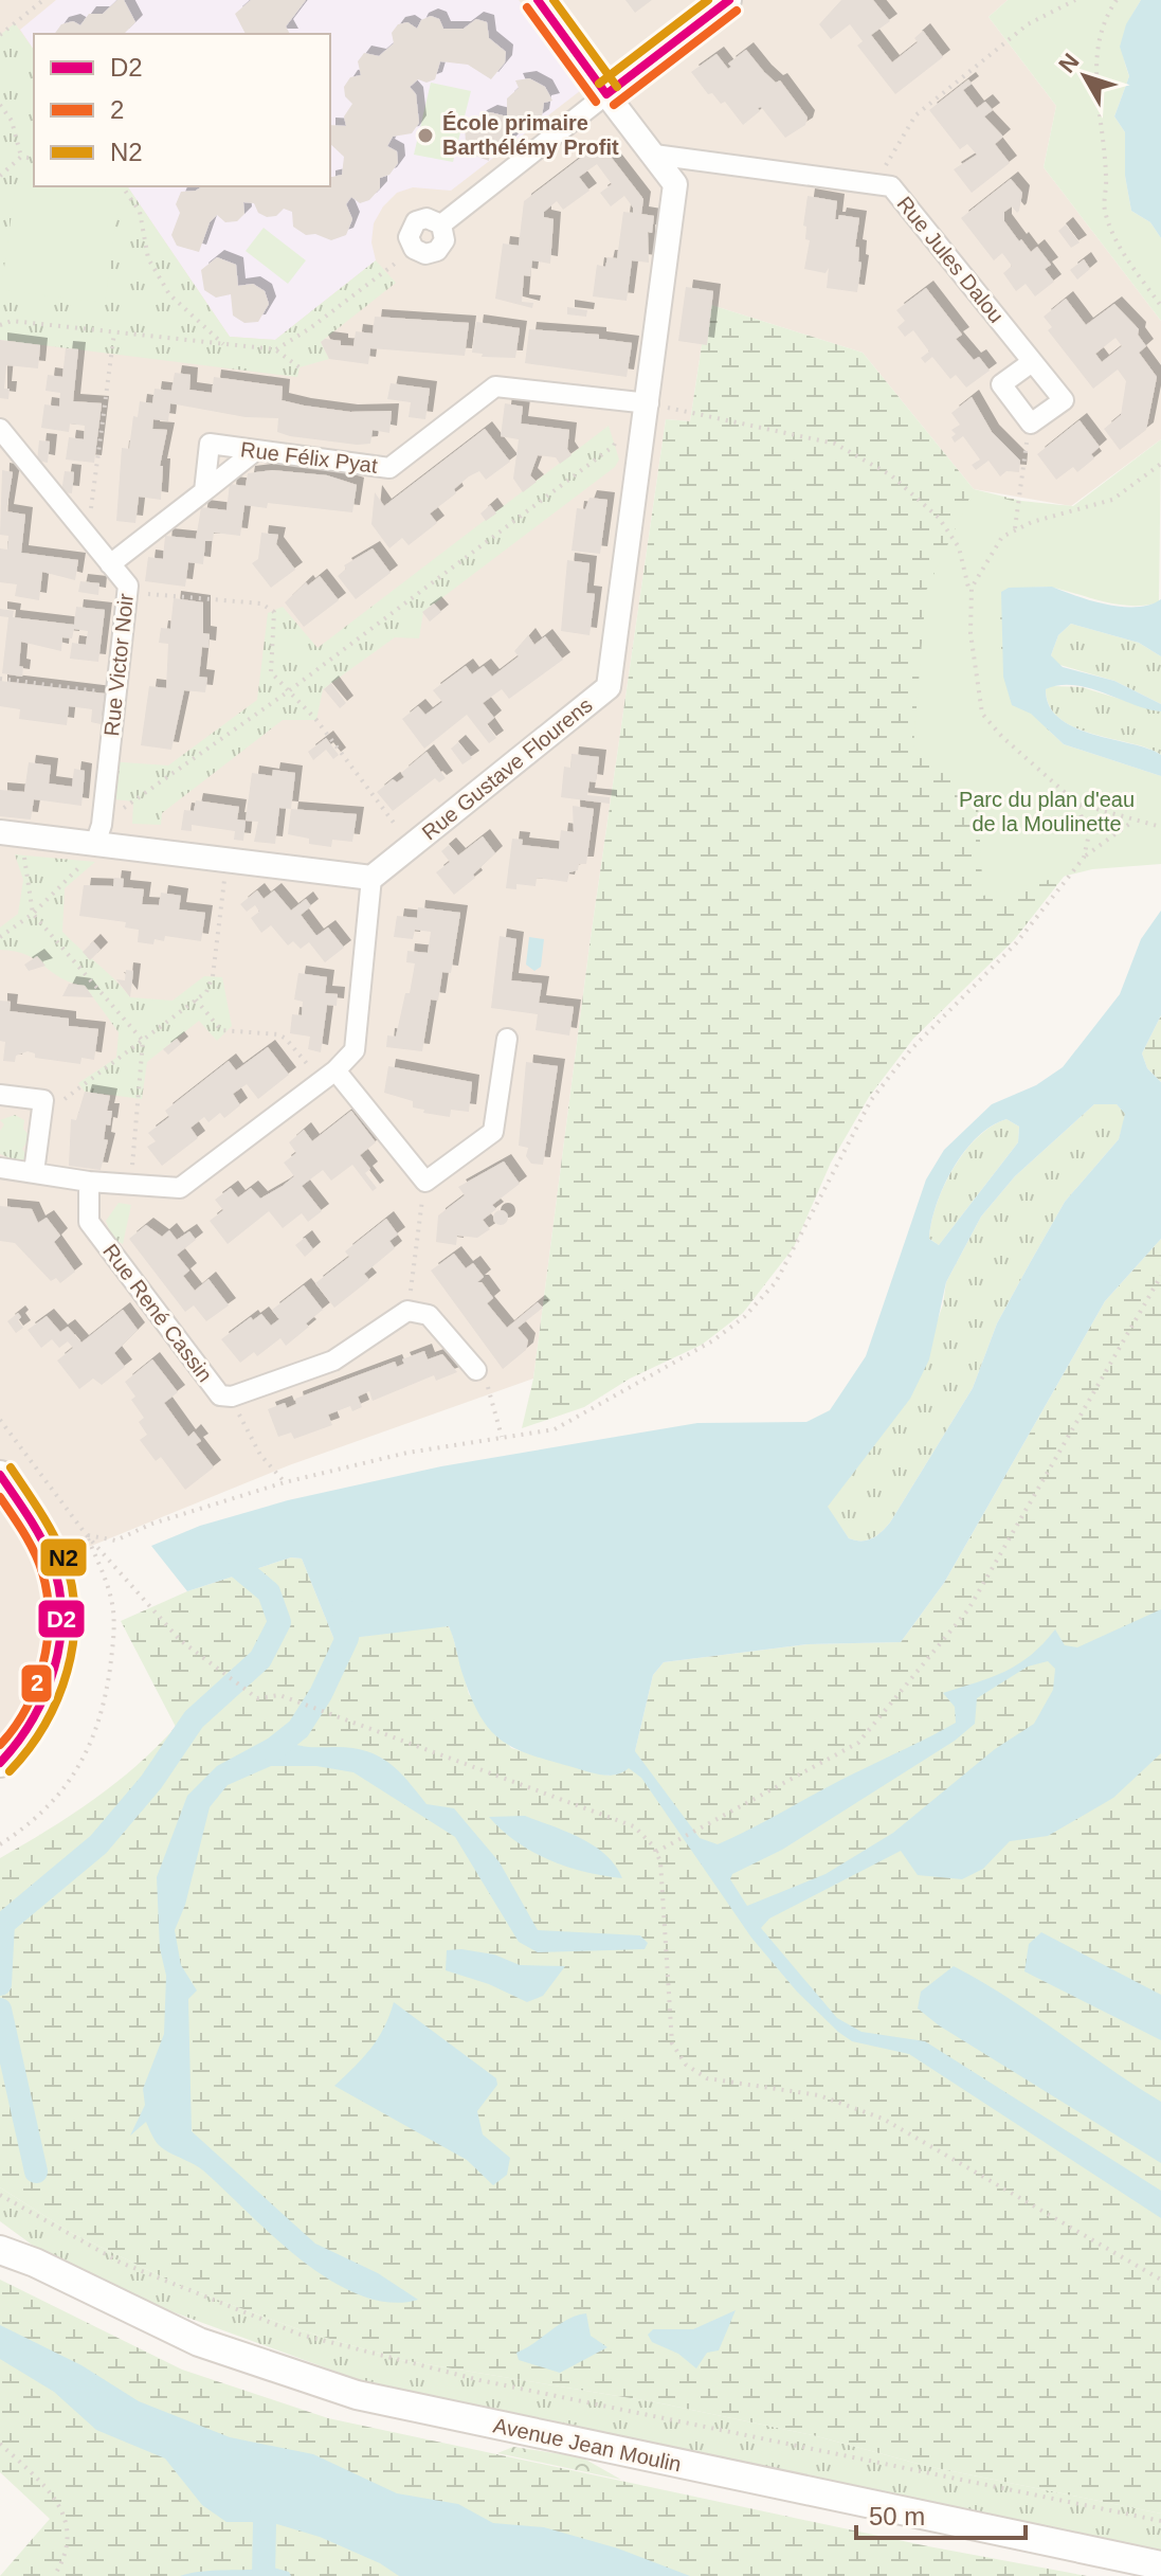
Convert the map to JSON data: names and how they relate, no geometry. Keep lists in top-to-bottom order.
{
  "streets": {
    "main road": ["Avenue Jean Moulin"],
    "street": [
      "Rue Jules Dalou",
      "Rue Félix Pyat",
      "Rue Victor Noir",
      "Rue Gustave Flourens",
      "Rue René Cassin"
    ]
  },
  "crossings": [
    ["Rue Jules Dalou", "Rue Gustave Flourens"],
    ["Rue Félix Pyat", "Rue Gustave Flourens"]
  ],
  "parks": ["Parc du plan d'eau de la Moulinette"],
  "places": ["École primaire Barthélémy Profit"],
  "lines": ["transit line D2", "transit line N2", "transit line 2"],
  "legend": ["D2", "2", "N2"],
  "scale_bar": "50 m",
  "north": "top left"
}
